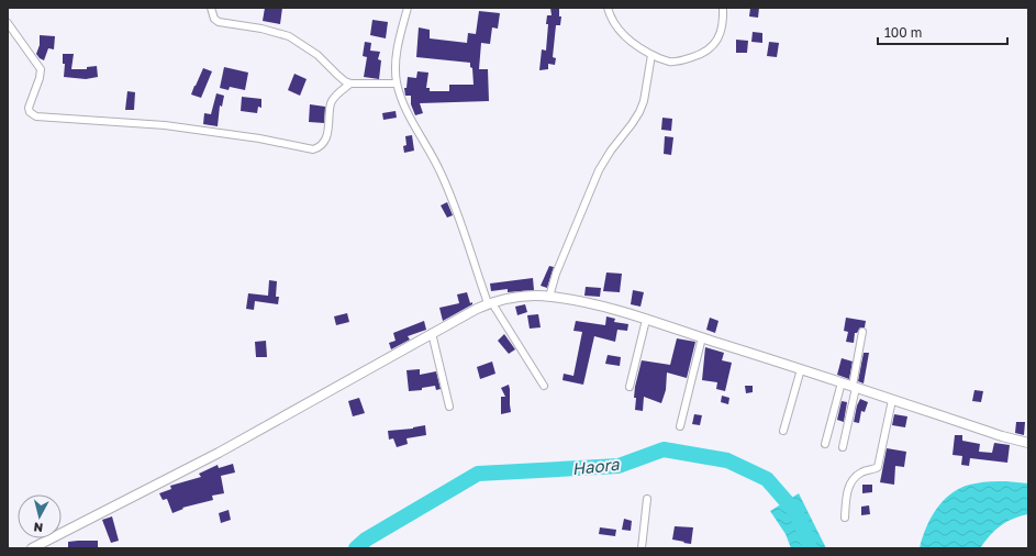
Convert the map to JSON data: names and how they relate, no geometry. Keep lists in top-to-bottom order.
{
  "water": ["Haora"],
  "scale_bar": "100 m",
  "north": "bottom"
}
